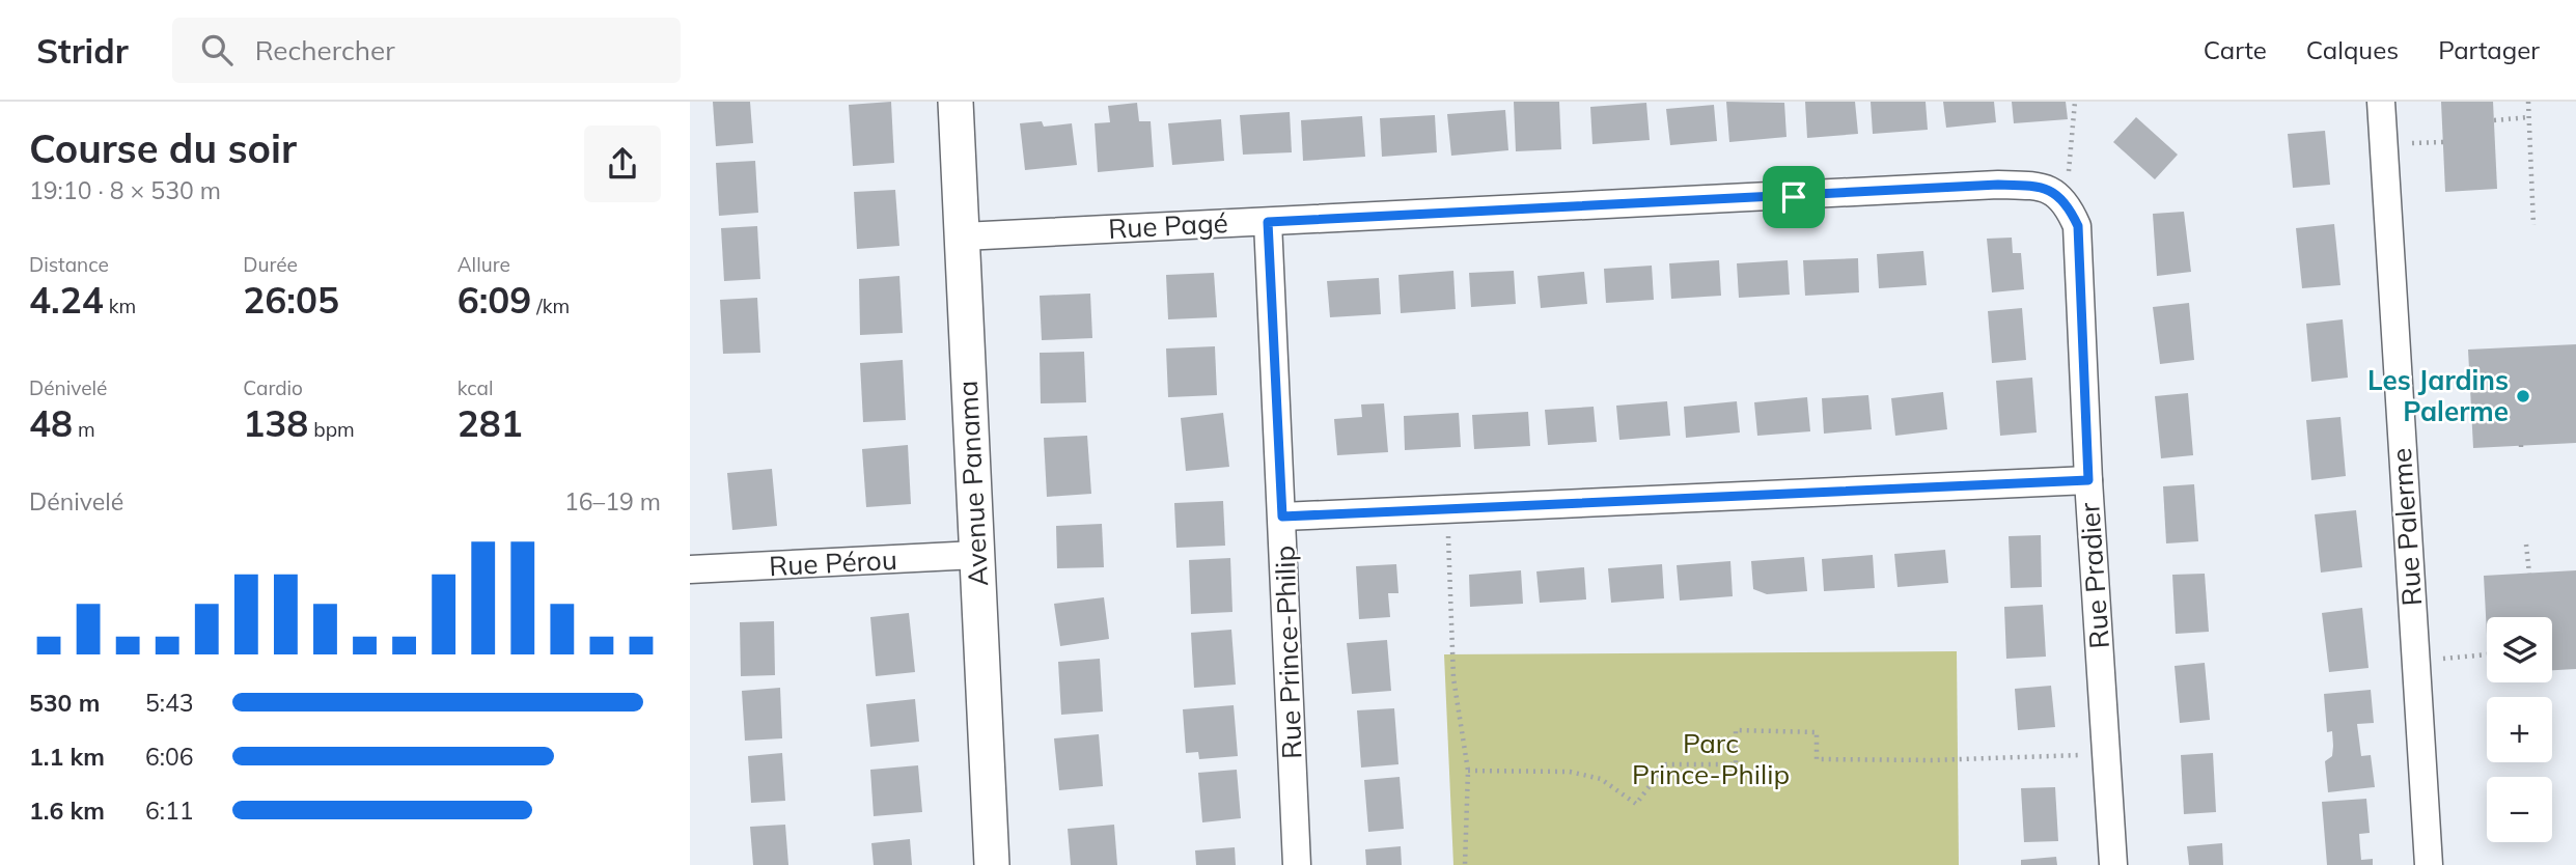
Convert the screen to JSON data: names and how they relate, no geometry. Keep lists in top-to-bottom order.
{
  "streets": {
    "street": [
      "Rue Pagé",
      "Avenue Panama",
      "Rue Palerme",
      "Rue Pérou",
      "Rue Pradier",
      "Rue Prince-Philip"
    ]
  },
  "crossings": [
    ["Rue Pagé", "Avenue Panama"],
    ["Rue Pagé", "Rue Pradier"],
    ["Rue Pagé", "Rue Prince-Philip"],
    ["Avenue Panama", "Rue Pérou"]
  ],
  "parks": ["Parc Prince-Philip"],
  "places": ["Les Jardins Palerme"],
  "page": {
    "header": "Stridr",
    "search": "Rechercher",
    "nav": ["Carte", "Calques", "Partager"],
    "heading": ["Course du soir", "19:10 · 8 × 530 m"],
    "stats": [
      ["Distance", "4.24 km"],
      ["Durée", "26:05"],
      ["Allure", "6:09 /km"],
      ["Dénivelé", "48 m"],
      ["Cardio", "138 bpm"],
      ["kcal", "281"]
    ],
    "chart": ["Dénivelé", "16–19 m"],
    "map_buttons": ["+", "−"],
    "list": [
      {
        "name": "530 m",
        "note": "5:43"
      },
      {
        "name": "1.1 km",
        "note": "6:06"
      },
      {
        "name": "1.6 km",
        "note": "6:11"
      }
    ]
  }
}
